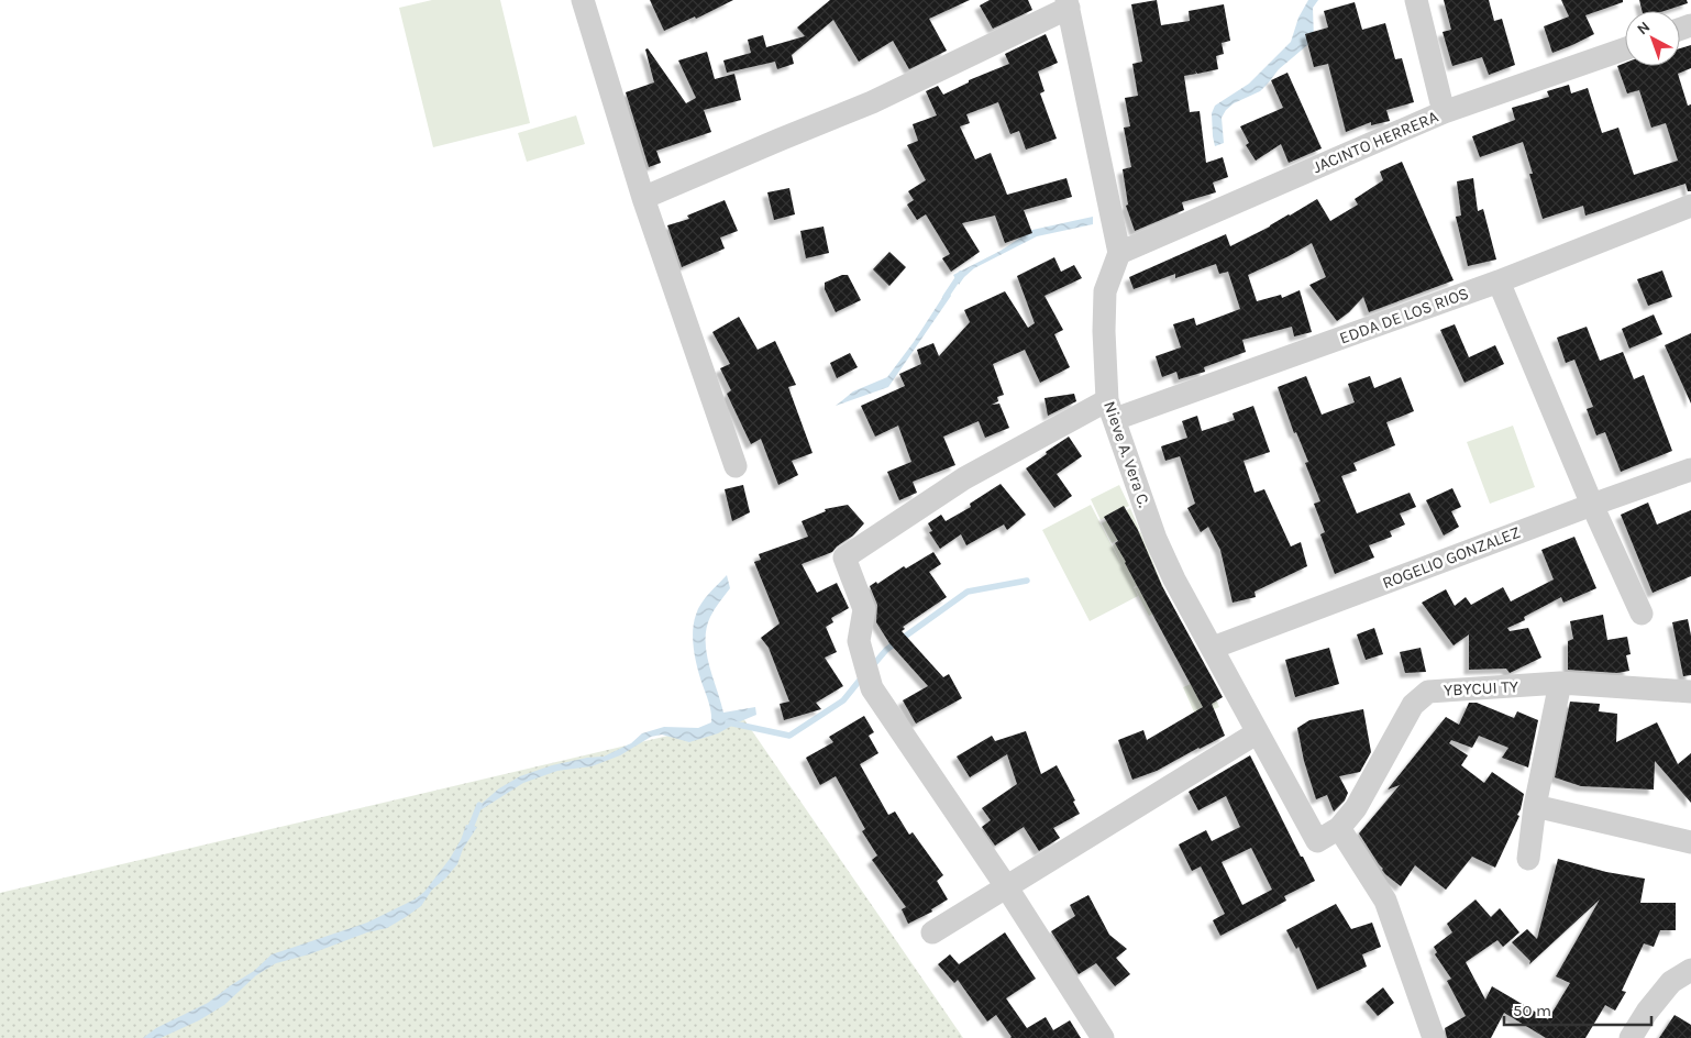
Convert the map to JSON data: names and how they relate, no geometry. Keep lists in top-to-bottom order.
{
  "streets": {
    "street": [
      "JACINTO HERRERA",
      "EDDA DE LOS RIOS",
      "Nieve A. Vera C.",
      "ROGELIO GONZALEZ",
      "YBYCUI TY"
    ]
  },
  "crossings": [
    ["JACINTO HERRERA", "Nieve A. Vera C."],
    ["EDDA DE LOS RIOS", "Nieve A. Vera C."],
    ["Nieve A. Vera C.", "ROGELIO GONZALEZ"],
    ["Nieve A. Vera C.", "YBYCUI TY"]
  ],
  "scale_bar": "50 m",
  "north": "top left"
}
